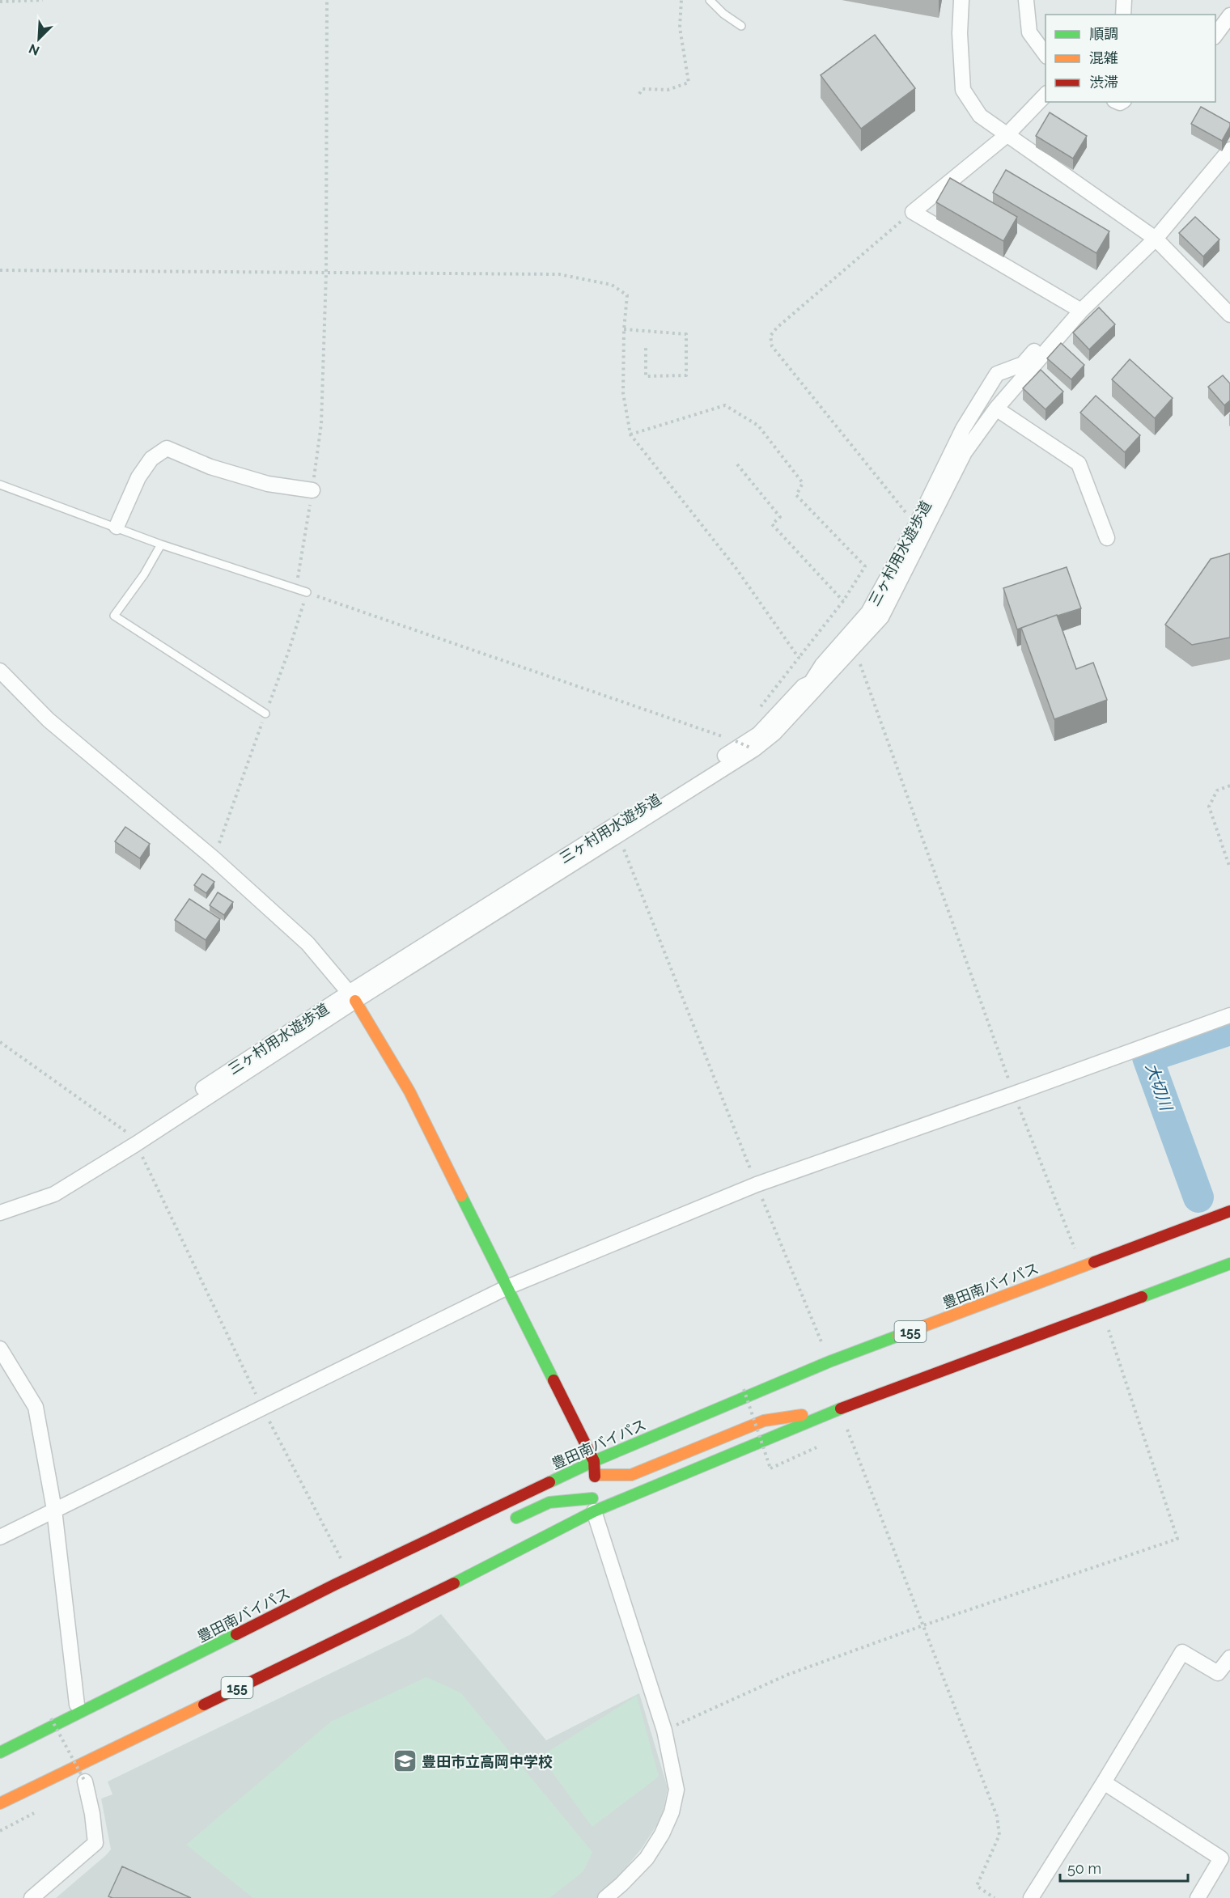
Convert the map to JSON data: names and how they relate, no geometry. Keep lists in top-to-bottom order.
{
  "streets": {
    "main road": ["豊田南バイパス", "155"],
    "street": ["三ヶ村用水遊歩道"]
  },
  "water": ["大切川"],
  "places": {
    "school or university": ["豊田市立高岡中学校"]
  },
  "legend": ["順調", "混雑", "渋滞"],
  "scale_bar": "50 m",
  "north": "bottom left"
}
